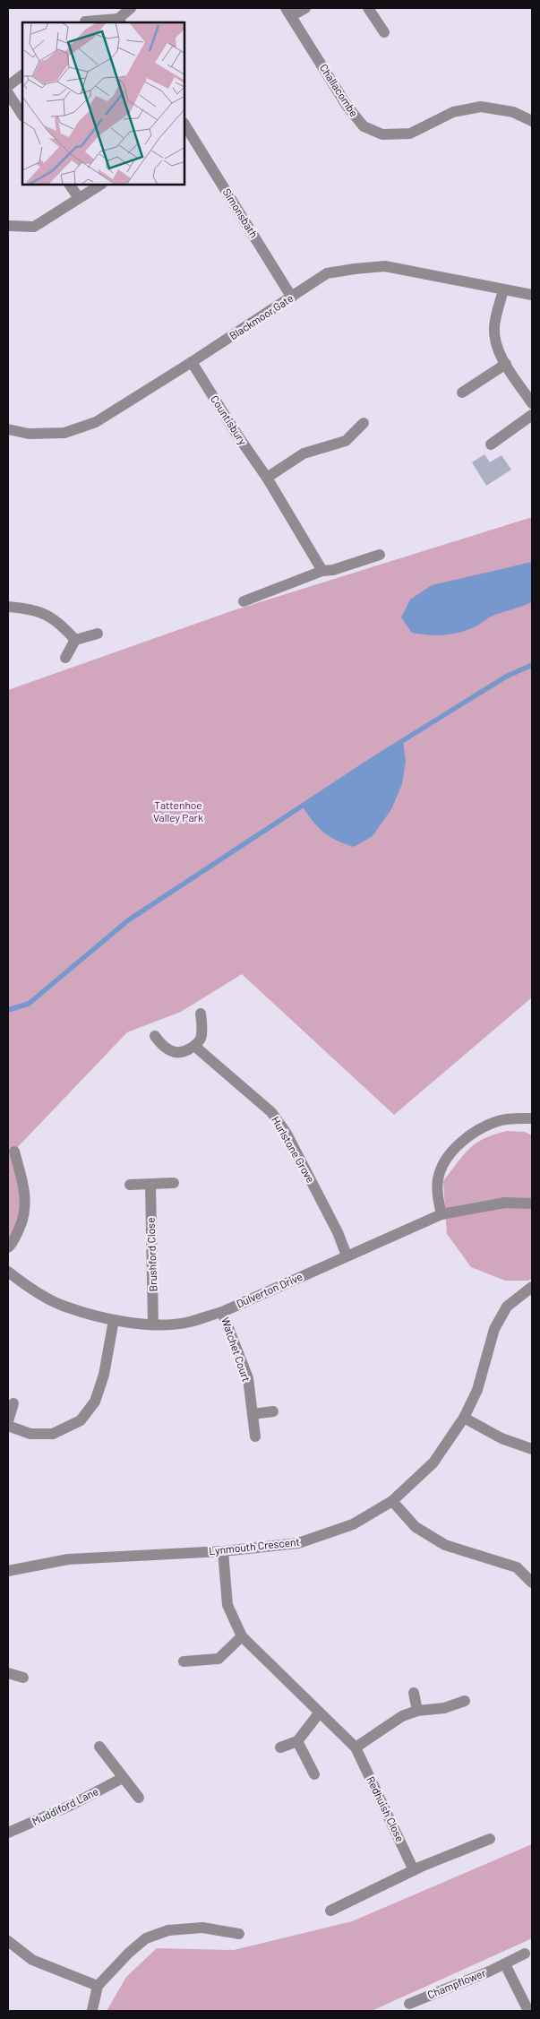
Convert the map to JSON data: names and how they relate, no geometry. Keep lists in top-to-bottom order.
{
  "streets": {
    "street": [
      "Challacombe",
      "Simonsbath",
      "Blackmoor Gate",
      "Countisbury",
      "Hurlstone Grove",
      "Brushford Close",
      "Dulverton Drive",
      "Watchet Court",
      "Lynmouth Crescent",
      "Muddiford Lane",
      "Redhuish Close",
      "Champflower"
    ]
  },
  "crossings": [
    ["Simonsbath", "Blackmoor Gate"],
    ["Blackmoor Gate", "Countisbury"],
    ["Hurlstone Grove", "Dulverton Drive"],
    ["Brushford Close", "Dulverton Drive"],
    ["Dulverton Drive", "Watchet Court"],
    ["Lynmouth Crescent", "Redhuish Close"]
  ],
  "parks": ["Tattenhoe Valley Park"]
}
